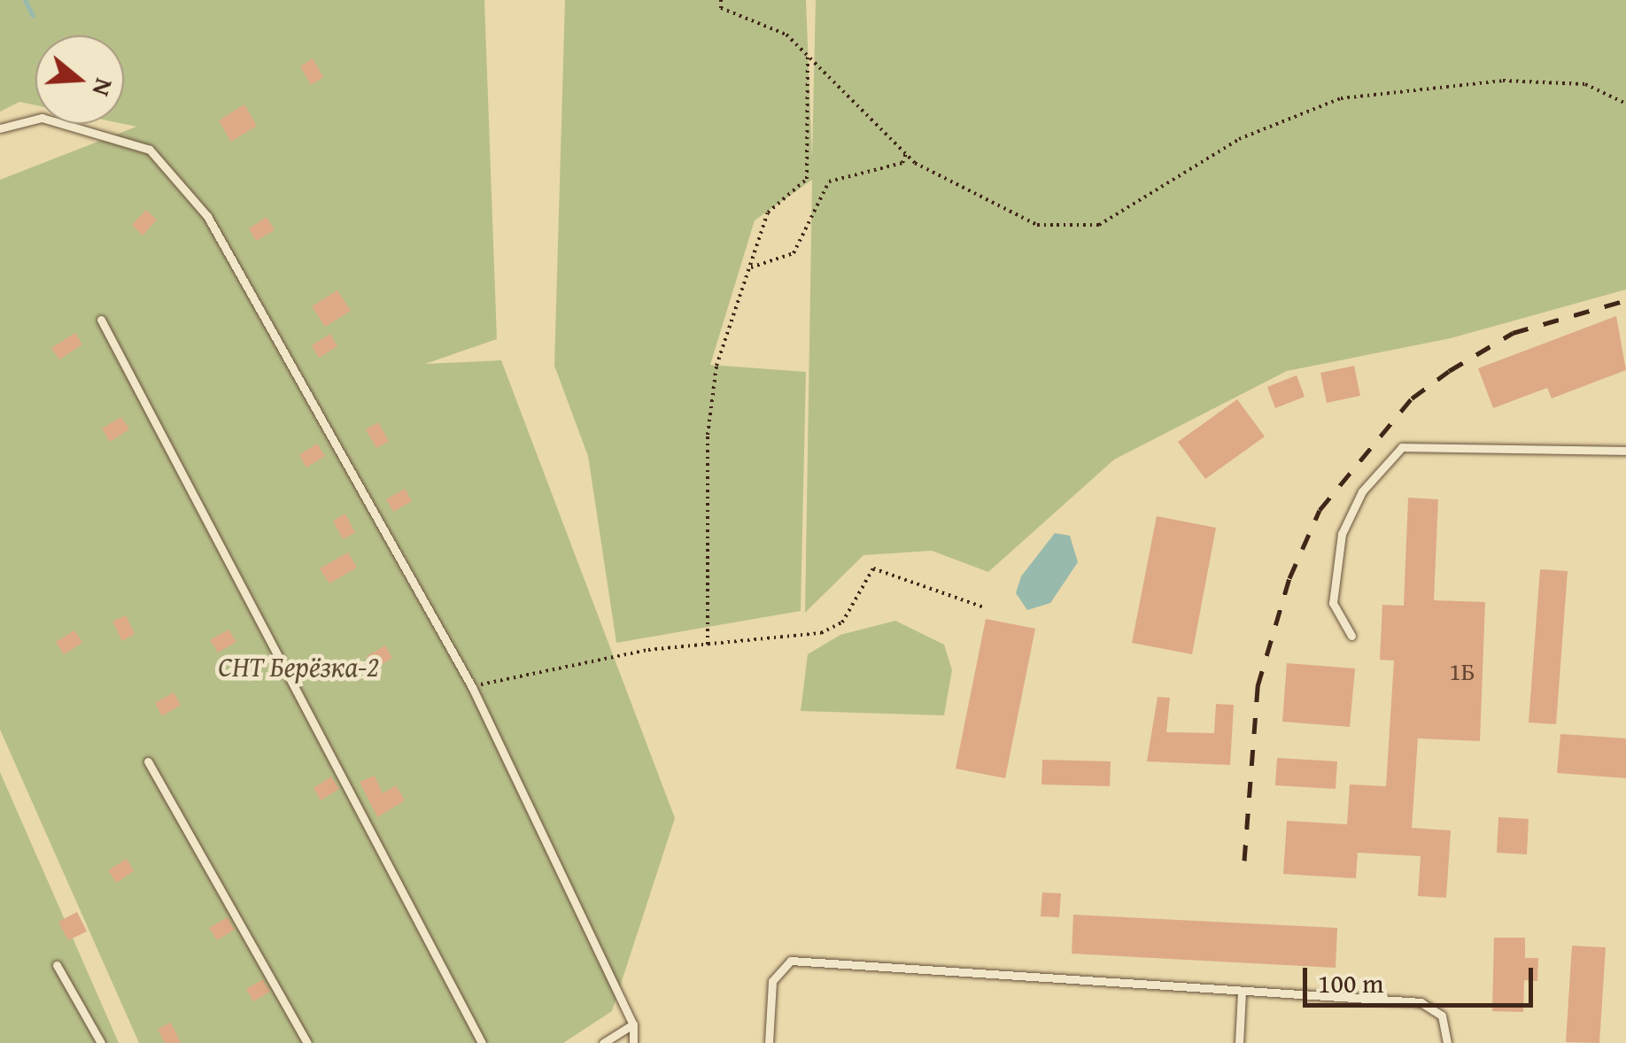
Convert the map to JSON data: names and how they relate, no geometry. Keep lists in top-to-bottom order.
{
  "parks": ["СНТ Берёзка-2"],
  "house_numbers": ["1Б"],
  "scale_bar": "100 m",
  "north": "right"
}
